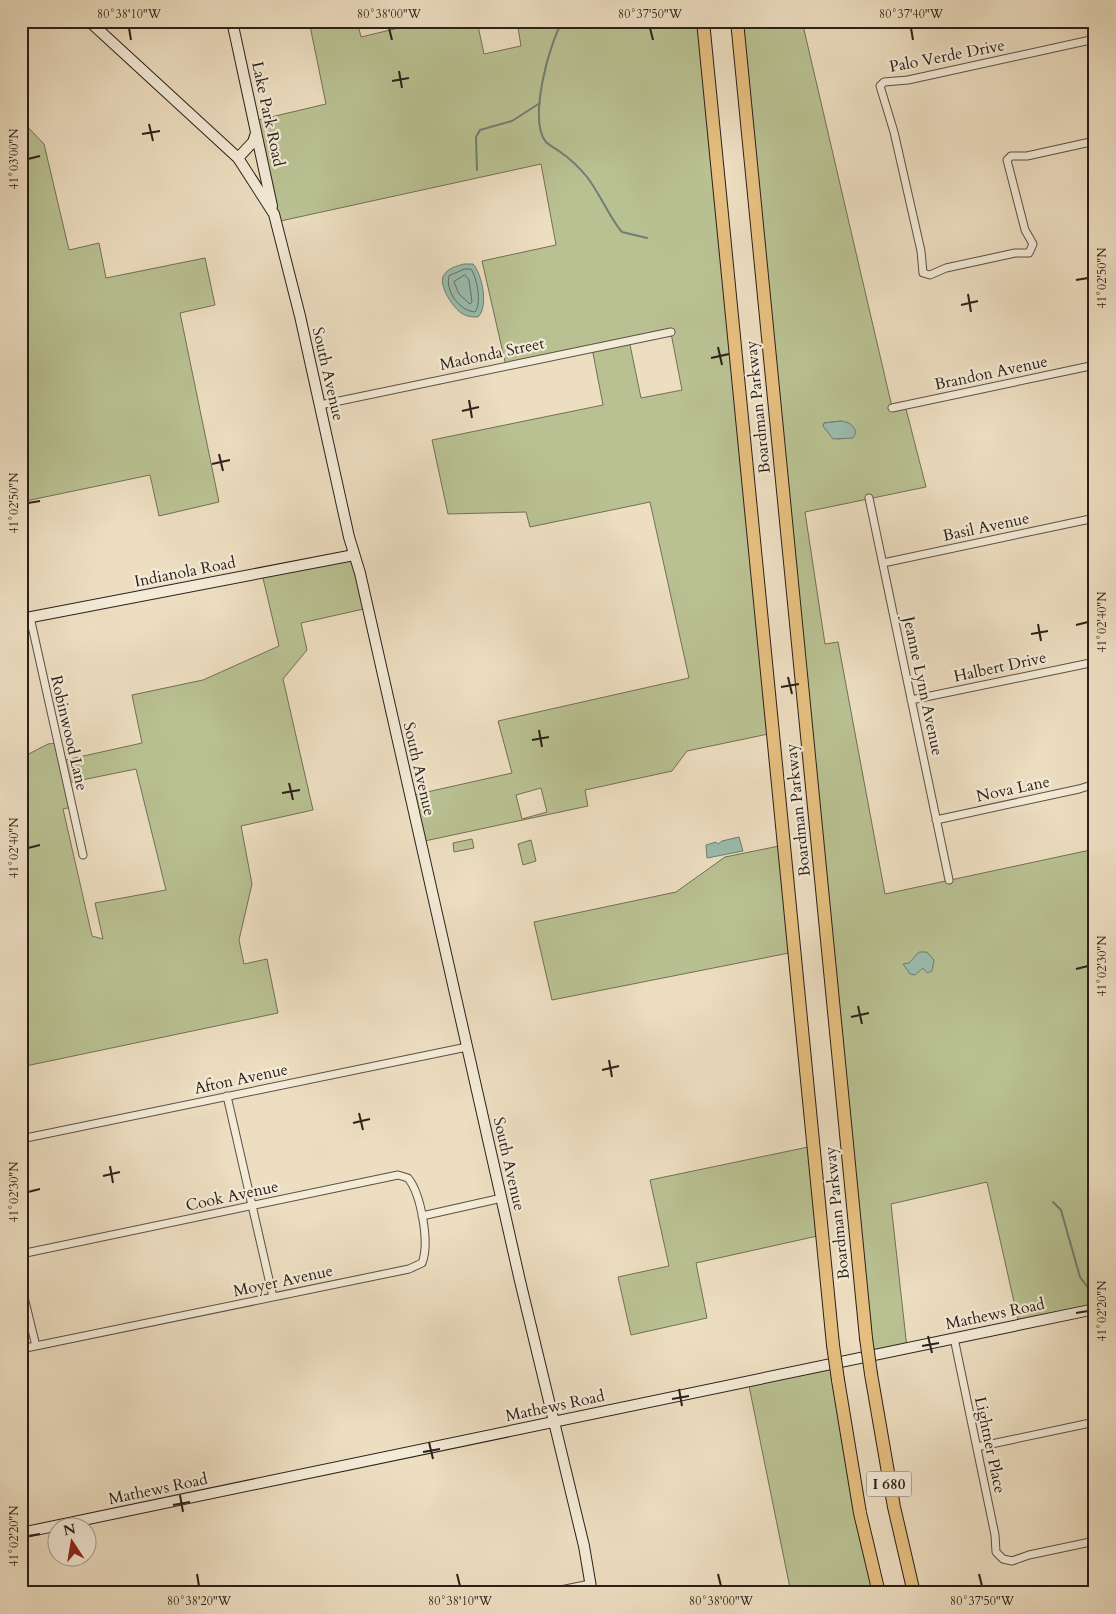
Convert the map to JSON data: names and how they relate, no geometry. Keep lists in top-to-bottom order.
{
  "streets": {
    "highway": ["Boardman Parkway", "I 680"],
    "main road": [
      "Lake Park Road",
      "South Avenue",
      "Indianola Road",
      "Mathews Road"
    ],
    "street": [
      "Palo Verde Drive",
      "Madonda Street",
      "Brandon Avenue",
      "Basil Avenue",
      "Halbert Drive",
      "Jeanne Lynn Avenue",
      "Robinwood Lane",
      "Nova Lane",
      "Afton Avenue",
      "Cook Avenue",
      "Moyer Avenue",
      "Lightner Place"
    ]
  },
  "crossings": [
    ["Lake Park Road", "South Avenue"],
    ["Madonda Street", "South Avenue"],
    ["South Avenue", "Indianola Road"],
    ["South Avenue", "Afton Avenue"],
    ["South Avenue", "Mathews Road"],
    ["Basil Avenue", "Jeanne Lynn Avenue"],
    ["Indianola Road", "Robinwood Lane"],
    ["Halbert Drive", "Jeanne Lynn Avenue"],
    ["Jeanne Lynn Avenue", "Nova Lane"],
    ["Cook Avenue", "Moyer Avenue"],
    ["Mathews Road", "Lightner Place"]
  ],
  "north": "top",
  "coordinates": [
    "80°38'10\"W",
    "80°38'00\"W",
    "80°37'50\"W",
    "80°37'40\"W",
    "41°03'00\"N",
    "41°02'50\"N",
    "41°02'40\"N",
    "41°02'30\"N",
    "41°02'20\"N",
    "80°38'20\"W"
  ]
}
